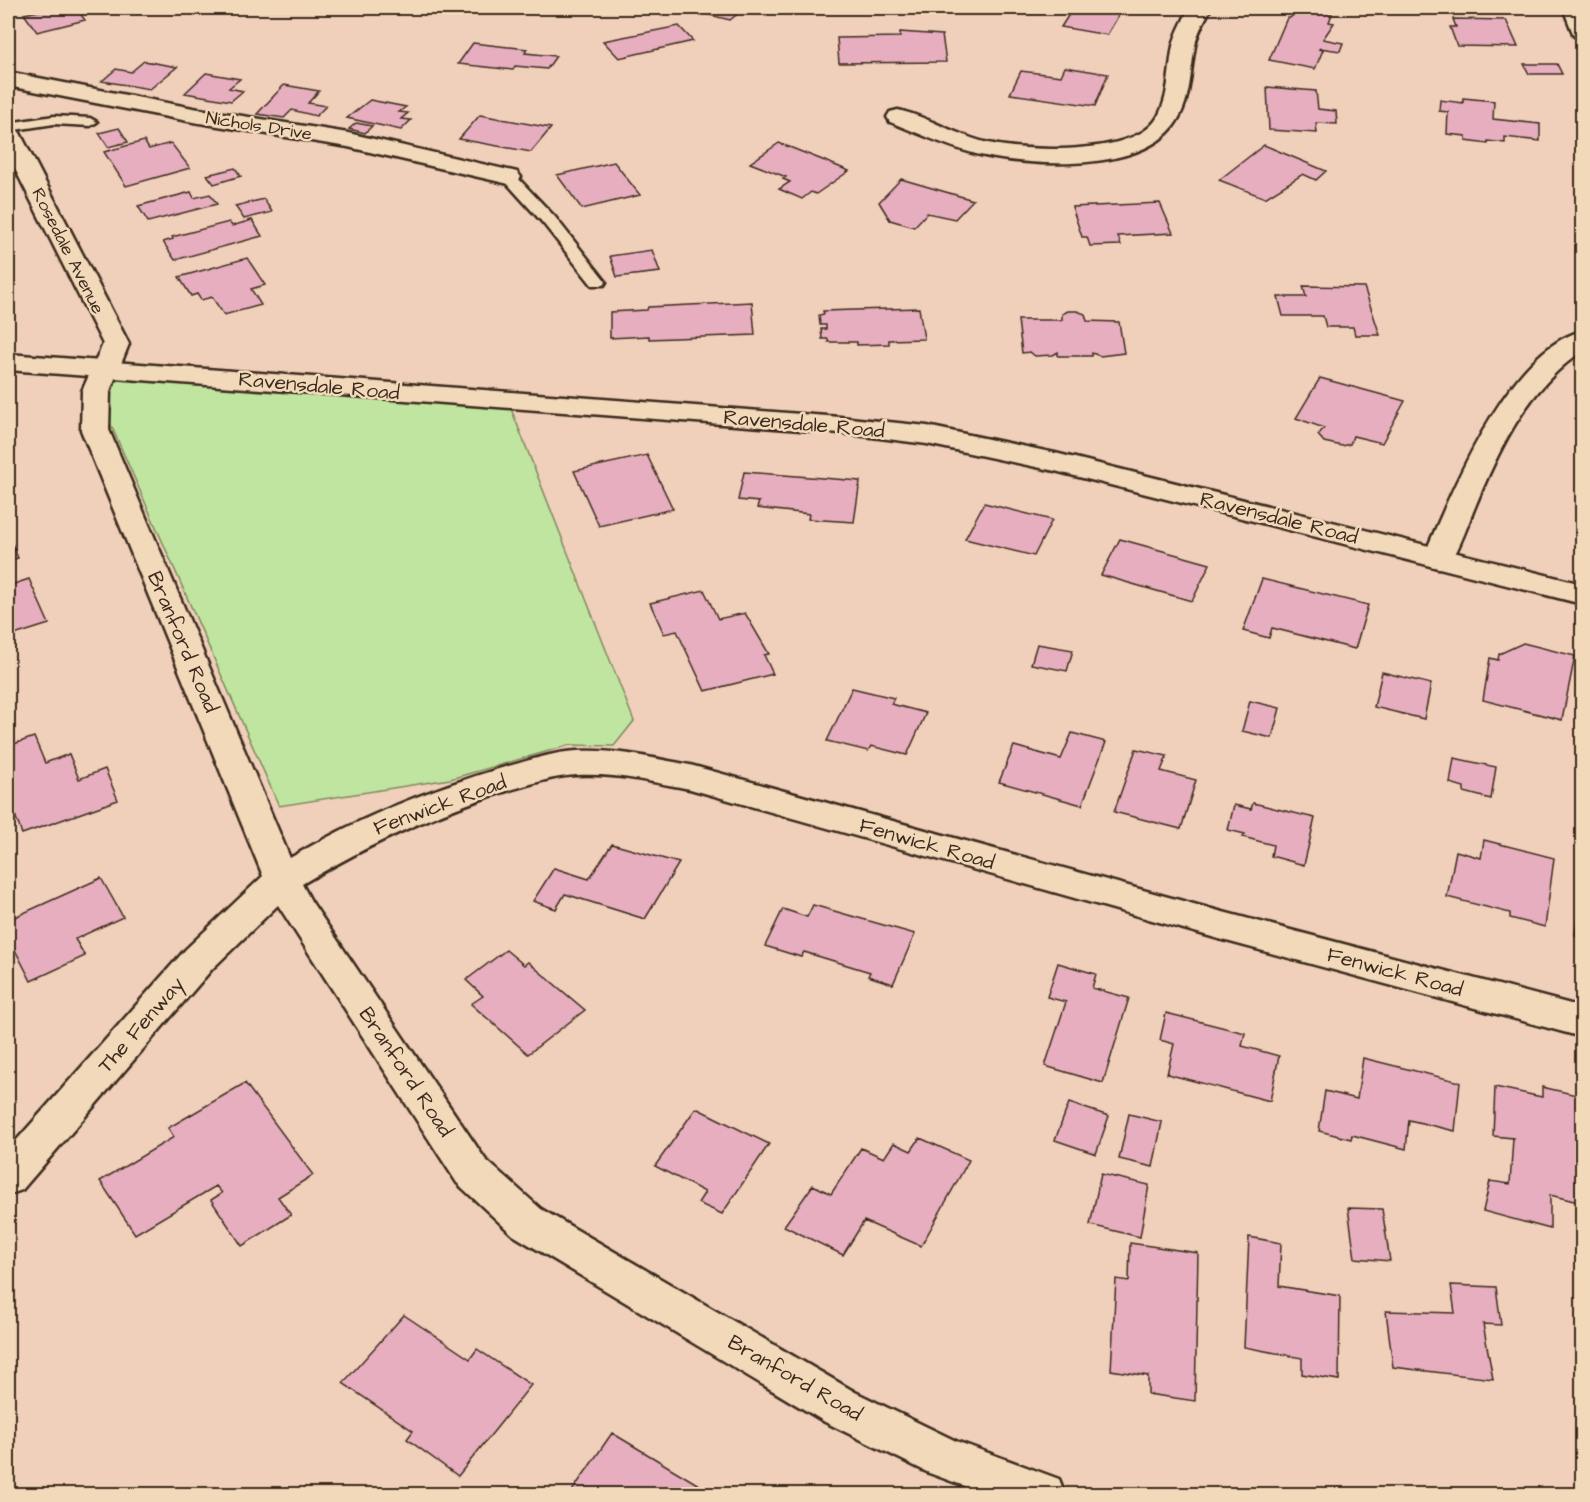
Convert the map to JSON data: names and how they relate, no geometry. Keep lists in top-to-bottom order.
{
  "streets": {
    "street": [
      "Nichols Drive",
      "Rosedale Avenue",
      "Ravensdale Road",
      "Branford Road",
      "Fenwick Road",
      "The Fenway"
    ]
  },
  "crossings": [
    ["Rosedale Avenue", "Ravensdale Road"],
    ["Rosedale Avenue", "Branford Road"],
    ["Ravensdale Road", "Branford Road"],
    ["Branford Road", "Fenwick Road"],
    ["Branford Road", "The Fenway"],
    ["Fenwick Road", "The Fenway"]
  ]
}
